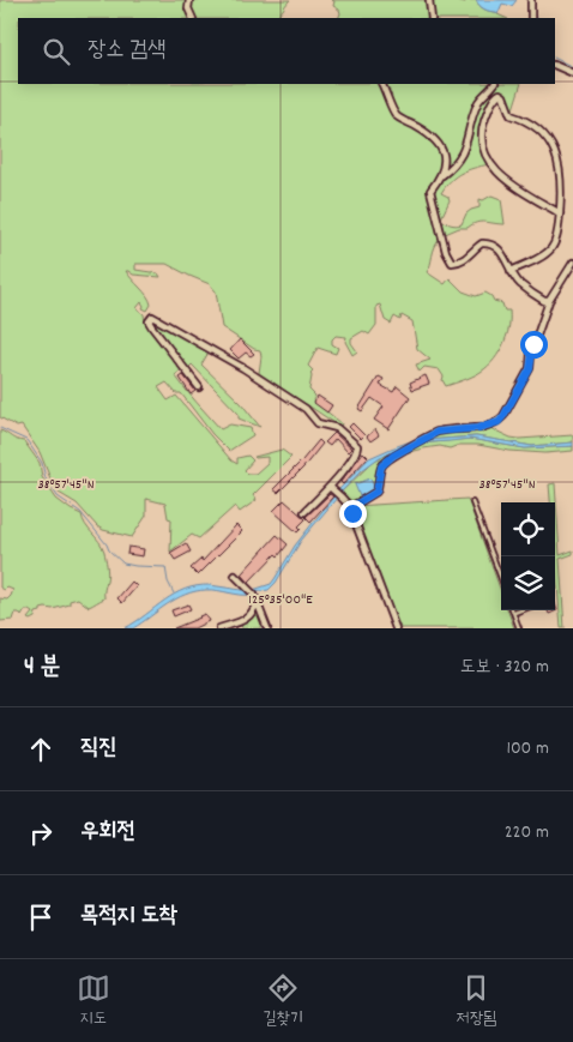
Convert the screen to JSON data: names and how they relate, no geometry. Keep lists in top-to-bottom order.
{
  "page": {
    "search": "장소 검색",
    "heading": ["4 분", "도보 · 320 m"],
    "list": [
      ["직진", "100 m"],
      ["우회전", "220 m"],
      "목적지 도착"
    ],
    "nav": ["지도", "길찾기", "저장됨"]
  },
  "coordinates": ["38°57'45\"N", "125°35'00\"E"]
}
